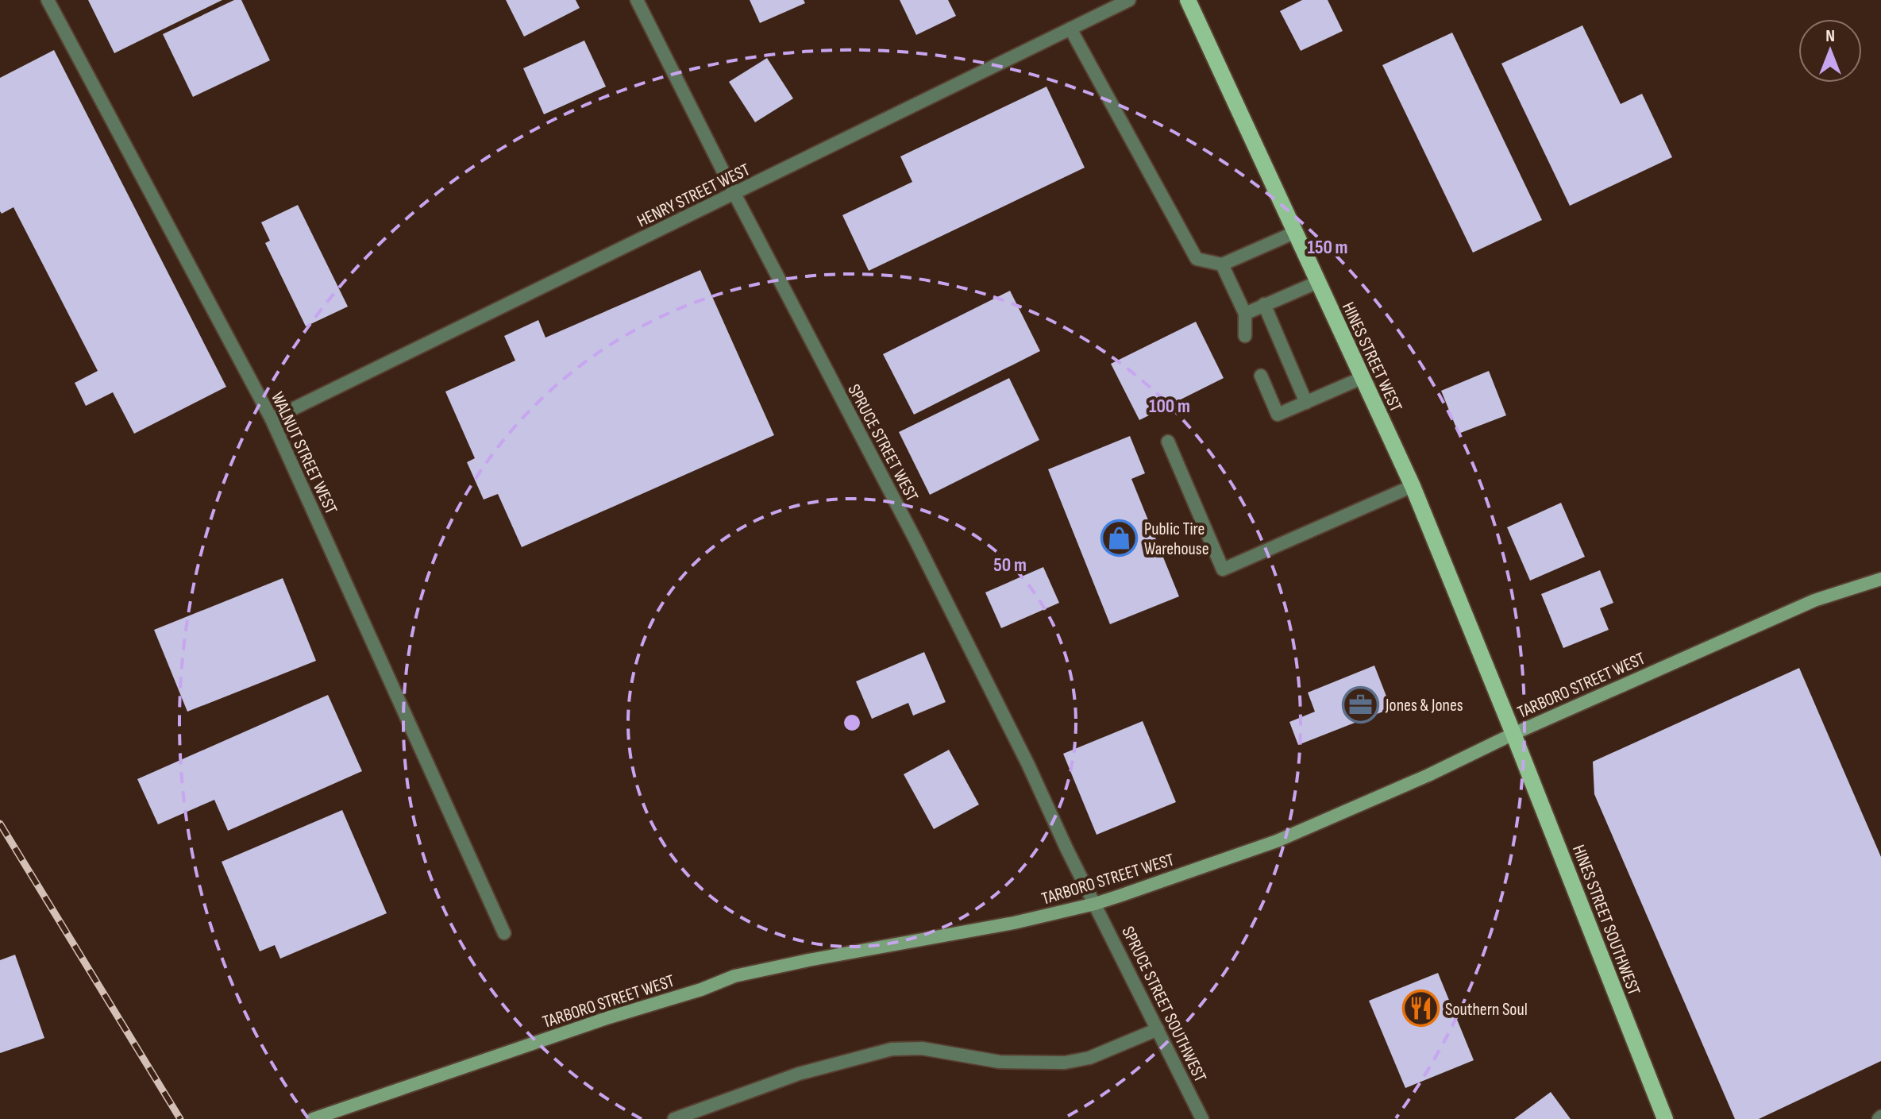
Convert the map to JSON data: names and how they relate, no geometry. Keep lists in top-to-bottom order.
{
  "streets": {
    "main road": ["HINES STREET WEST", "TARBORO STREET WEST", "HINES STREET SOUTHWEST"],
    "street": [
      "HENRY STREET WEST",
      "SPRUCE STREET WEST",
      "WALNUT STREET WEST",
      "SPRUCE STREET SOUTHWEST"
    ]
  },
  "crossings": [
    ["HENRY STREET WEST", "SPRUCE STREET WEST"],
    ["HENRY STREET WEST", "WALNUT STREET WEST"],
    ["HINES STREET WEST", "TARBORO STREET WEST"],
    ["HINES STREET WEST", "HINES STREET SOUTHWEST"],
    ["SPRUCE STREET WEST", "TARBORO STREET WEST"],
    ["SPRUCE STREET WEST", "SPRUCE STREET SOUTHWEST"],
    ["TARBORO STREET WEST", "HINES STREET SOUTHWEST"],
    ["TARBORO STREET WEST", "SPRUCE STREET SOUTHWEST"]
  ],
  "places": {
    "shop": ["Public Tire Warehouse"],
    "office": ["Jones & Jones"],
    "restaurant": ["Southern Soul"]
  },
  "north": "top",
  "rings": ["150 m", "100 m", "50 m"]
}
